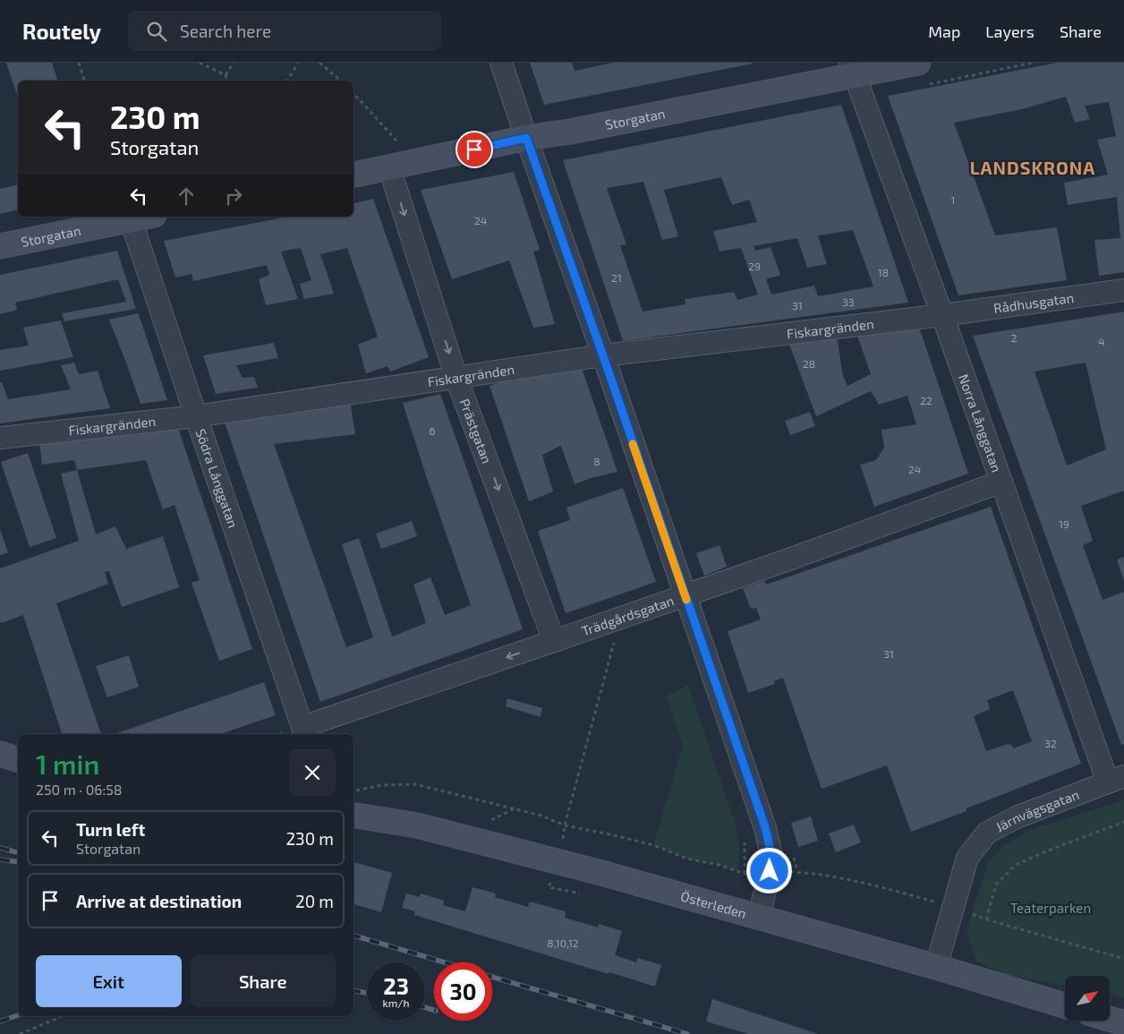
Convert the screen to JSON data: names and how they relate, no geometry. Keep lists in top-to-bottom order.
{
  "streets": {
    "street": [
      "Storgatan",
      "Rådhusgatan",
      "Fiskargränden",
      "Norra Långgatan",
      "Prästgatan",
      "Södra Långgatan",
      "Trädgårdsgatan",
      "Järnvägsgatan",
      "Österleden"
    ]
  },
  "crossings": [
    ["Storgatan", "Norra Långgatan"],
    ["Storgatan", "Prästgatan"],
    ["Storgatan", "Södra Långgatan"],
    ["Rådhusgatan", "Fiskargränden"],
    ["Rådhusgatan", "Norra Långgatan"],
    ["Fiskargränden", "Norra Långgatan"],
    ["Fiskargränden", "Prästgatan"],
    ["Fiskargränden", "Södra Långgatan"],
    ["Norra Långgatan", "Trädgårdsgatan"],
    ["Norra Långgatan", "Järnvägsgatan"],
    ["Prästgatan", "Trädgårdsgatan"],
    ["Södra Långgatan", "Trädgårdsgatan"],
    ["Järnvägsgatan", "Österleden"]
  ],
  "one_way": ["Trädgårdsgatan"],
  "districts": ["LANDSKRONA"],
  "parks": ["Teaterparken"],
  "house_numbers": [
    "1",
    "24",
    "29",
    "18",
    "21",
    "33",
    "31",
    "2",
    "4",
    "28",
    "22",
    "6",
    "8",
    "24",
    "19",
    "31",
    "32",
    "8,10,12"
  ],
  "north": "top right",
  "page": {
    "header": "Routely",
    "search": "Search here",
    "nav": ["Map", "Layers", "Share"],
    "turn": ["230 m", "Storgatan"],
    "heading": ["1 min", "250 m · 06:58"],
    "list": [
      {
        "name": "Turn left",
        "note": "Storgatan",
        "value": "230 m"
      },
      {
        "name": "Arrive at destination",
        "value": "20 m"
      }
    ],
    "buttons": ["Exit", "Share"],
    "speed": "23 km/h",
    "limit": "30"
  }
}
